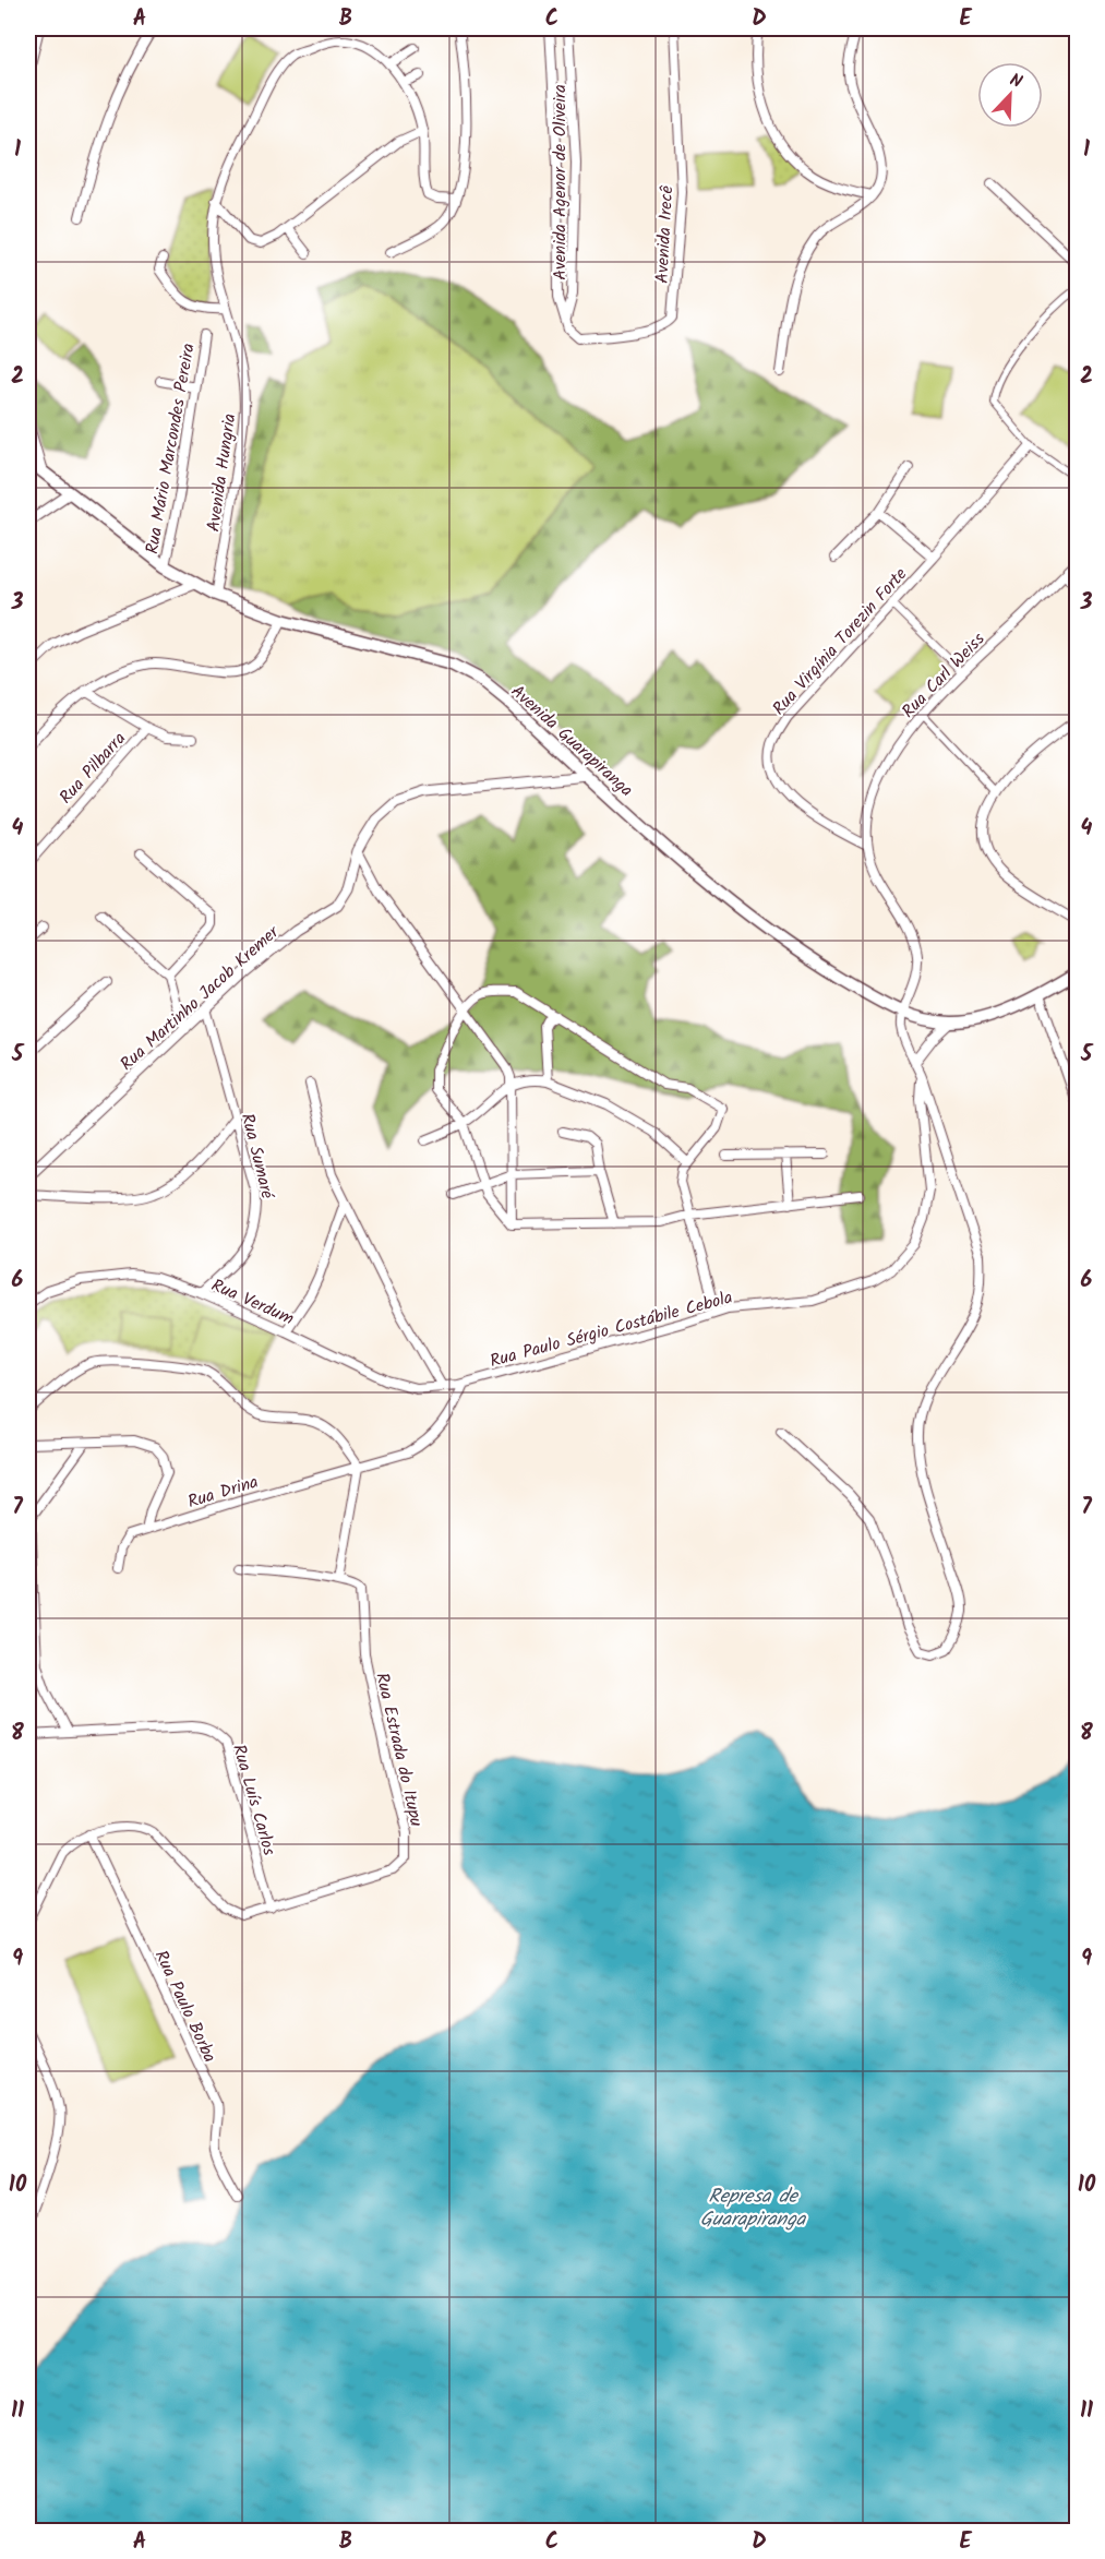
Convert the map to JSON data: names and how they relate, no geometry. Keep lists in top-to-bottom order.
{
  "streets": {
    "main road": ["Avenida Guarapiranga"],
    "street": [
      "Avenida Agenor de Oliveira",
      "Avenida Irecê",
      "Rua Mário Marcondes Pereira",
      "Avenida Hungria",
      "Rua Virgínia Torezin Forte",
      "Rua Carl Weiss",
      "Rua Pilbarra",
      "Rua Martinho Jacob Kremer",
      "Rua Sumaré",
      "Rua Verdum",
      "Rua Paulo Sérgio Costábile Cebola",
      "Rua Drina",
      "Rua Estrada do Itupu",
      "Rua Luís Carlos",
      "Rua Paulo Borba"
    ]
  },
  "crossings": [
    ["Avenida Agenor de Oliveira", "Avenida Irecê"],
    ["Rua Mário Marcondes Pereira", "Avenida Guarapiranga"],
    ["Avenida Hungria", "Avenida Guarapiranga"],
    ["Rua Virgínia Torezin Forte", "Rua Carl Weiss"],
    ["Rua Carl Weiss", "Avenida Guarapiranga"],
    ["Avenida Guarapiranga", "Rua Martinho Jacob Kremer"],
    ["Rua Martinho Jacob Kremer", "Rua Sumaré"],
    ["Rua Sumaré", "Rua Verdum"],
    ["Rua Verdum", "Rua Paulo Sérgio Costábile Cebola"],
    ["Rua Estrada do Itupu", "Rua Luís Carlos"],
    ["Rua Estrada do Itupu", "Rua Paulo Borba"]
  ],
  "water": ["Represa de Guarapiranga"],
  "north": "top right",
  "grid": {
    "columns": [
      "A",
      "B",
      "C",
      "D",
      "E"
    ],
    "rows": [
      "1",
      "2",
      "3",
      "4",
      "5",
      "6",
      "7",
      "8",
      "9",
      "10",
      "11"
    ]
  }
}
